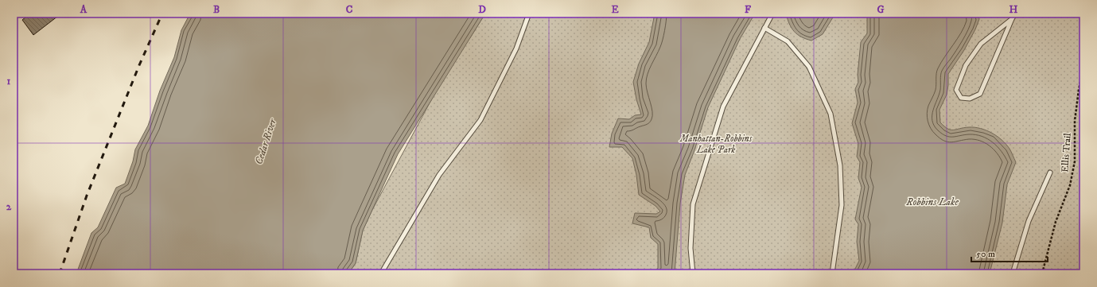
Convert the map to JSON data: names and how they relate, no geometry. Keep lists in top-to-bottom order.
{
  "streets": {
    "path": ["Ellis Trail"]
  },
  "water": ["Cedar River", "Robbins Lake"],
  "parks": ["Manhattan-Robbins Lake Park"],
  "scale_bar": "50 m",
  "grid": {
    "columns": [
      "A",
      "B",
      "C",
      "D",
      "E",
      "F",
      "G",
      "H"
    ],
    "rows": ["1", "2"]
  }
}
